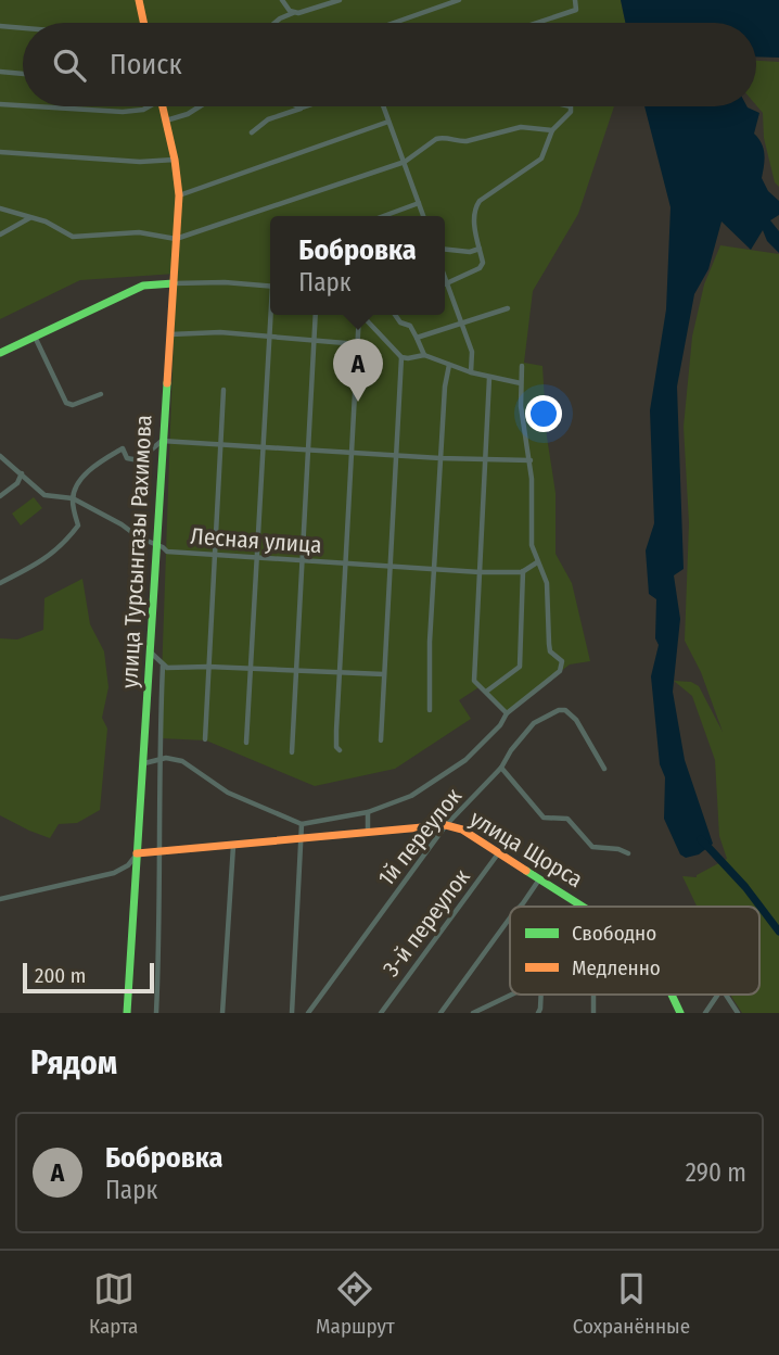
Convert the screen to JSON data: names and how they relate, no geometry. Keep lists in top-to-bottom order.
{
  "streets": {
    "street": [
      "Лесная улица",
      "улица Турсынгазы Рахимова",
      "1й переулок",
      "улица Щорса",
      "3-й переулок"
    ]
  },
  "crossings": [
    ["Лесная улица", "улица Турсынгазы Рахимова"],
    ["улица Турсынгазы Рахимова", "улица Щорса"],
    ["1й переулок", "улица Щорса"],
    ["улица Щорса", "3-й переулок"]
  ],
  "legend": ["Свободно", "Медленно"],
  "scale_bar": "200 m",
  "page": {
    "search": "Поиск",
    "popup": ["Бобровка", "Парк"],
    "pins": "A",
    "scale": "200 m",
    "heading": "Рядом",
    "list": [
      {
        "mark": "A",
        "name": "Бобровка",
        "note": "Парк",
        "value": "290 m"
      }
    ],
    "nav": ["Карта", "Маршрут", "Сохранённые"]
  }
}
